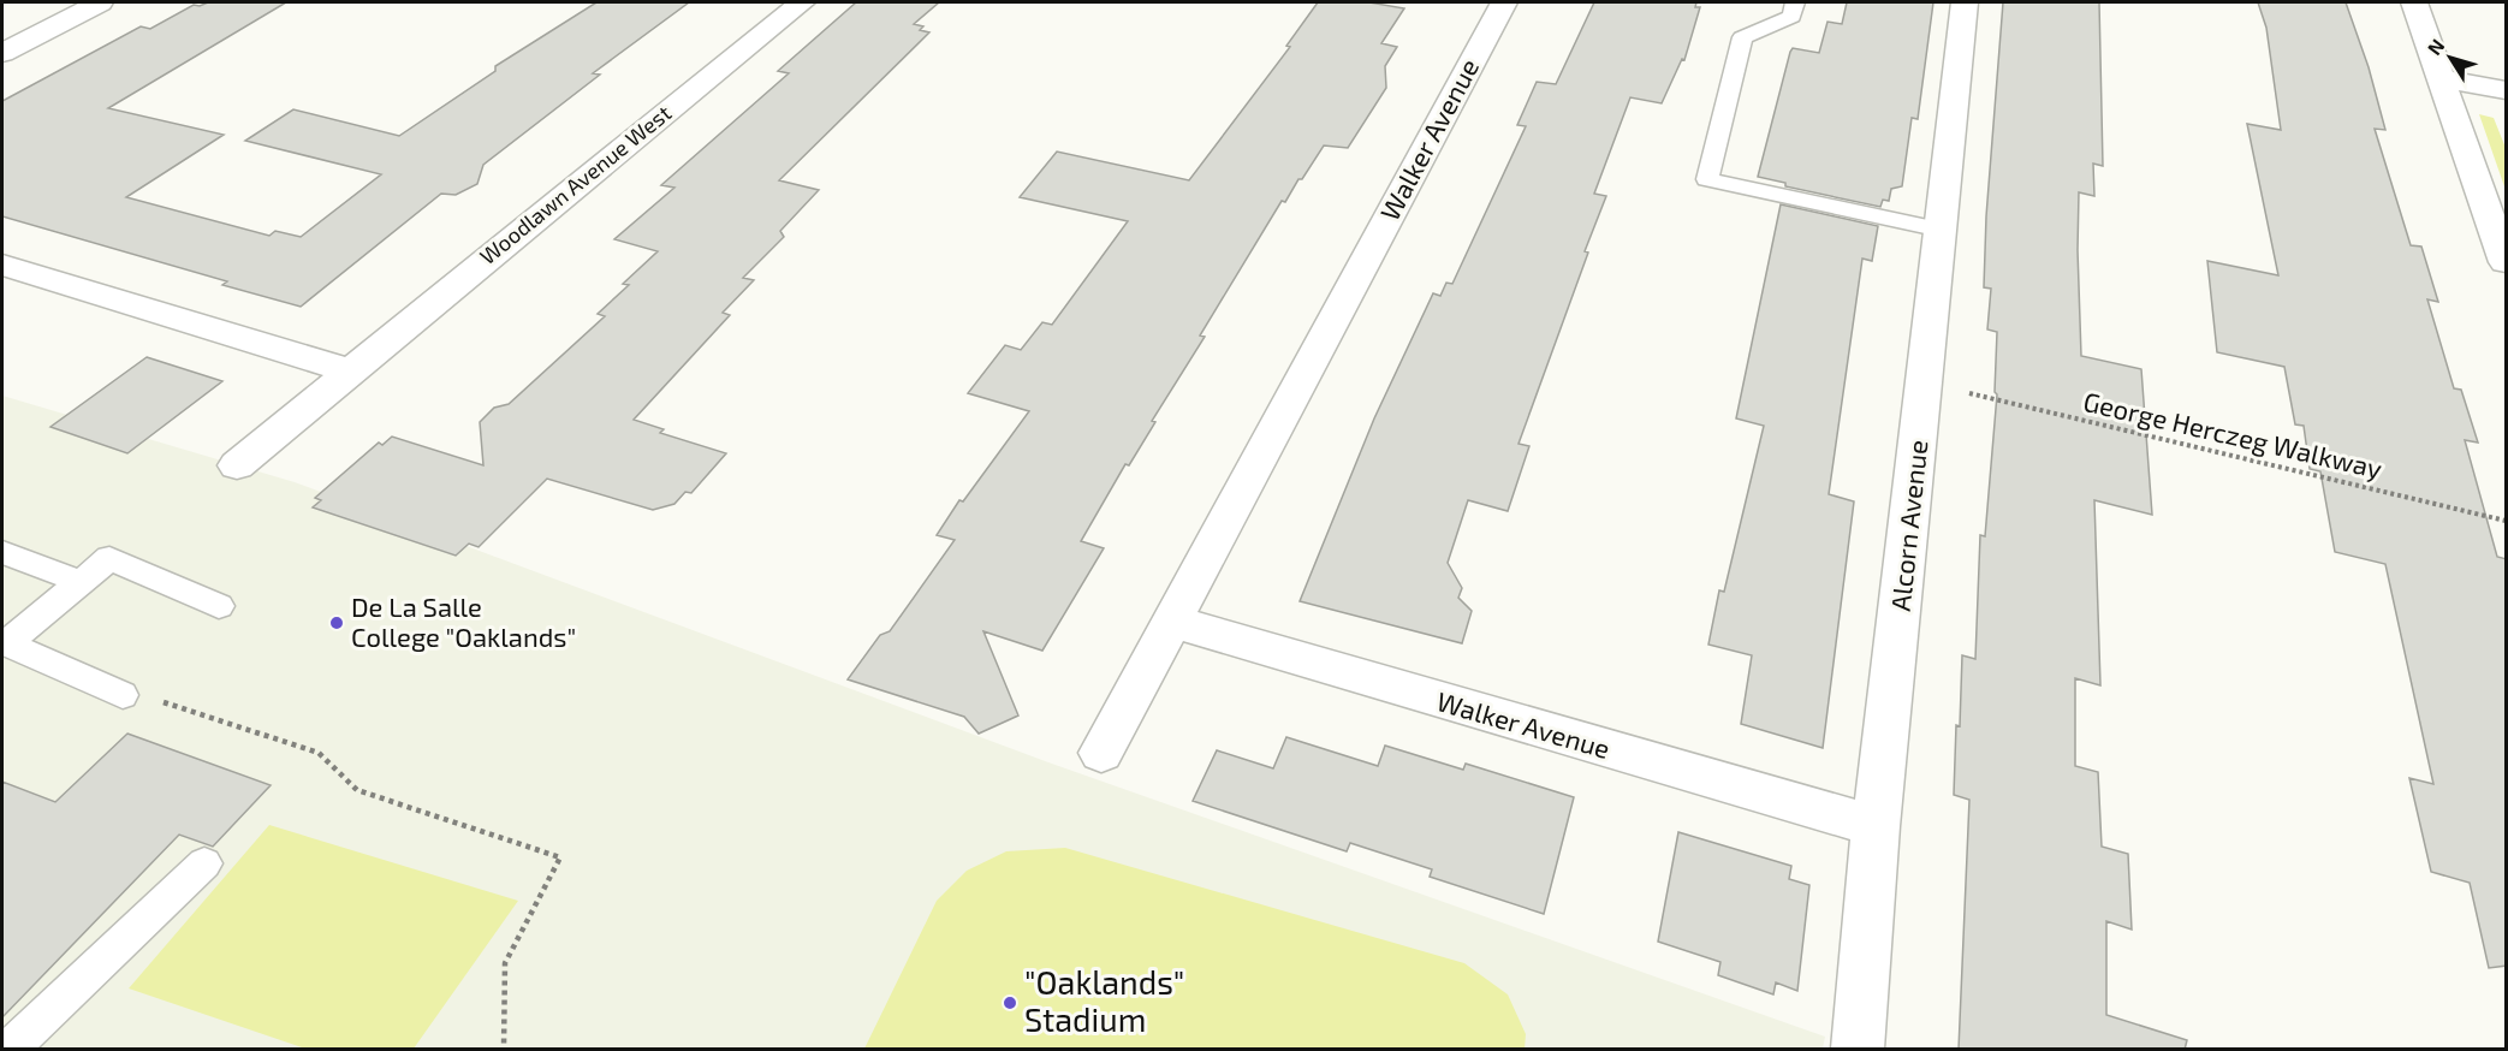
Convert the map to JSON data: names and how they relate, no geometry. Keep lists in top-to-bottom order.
{
  "streets": {
    "street": ["Walker Avenue", "Woodlawn Avenue West", "Alcorn Avenue"],
    "path": ["George Herczeg Walkway"]
  },
  "crossings": [
    ["Walker Avenue", "Alcorn Avenue"]
  ],
  "places": ["De La Salle College \"Oaklands\"", "\"Oaklands\" Stadium"],
  "north": "top left"
}
